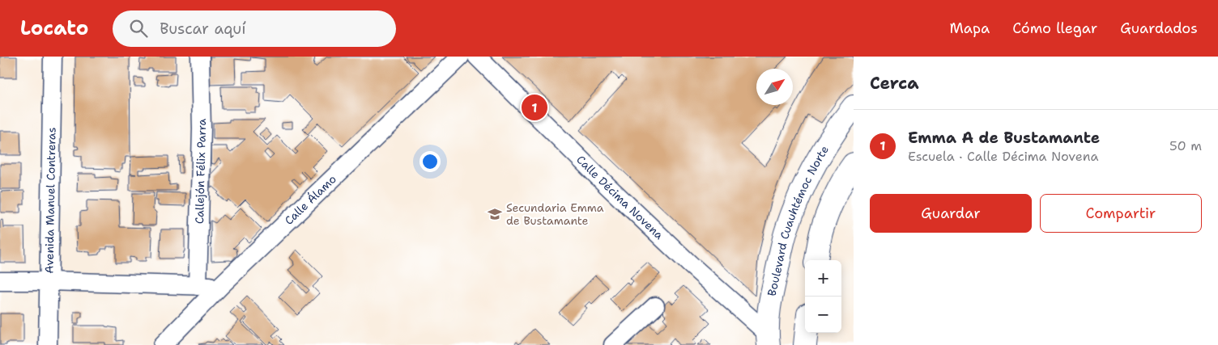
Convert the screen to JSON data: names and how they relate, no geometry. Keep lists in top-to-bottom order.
{
  "streets": {
    "main road": ["Boulevard Cuauhtémoc Norte"],
    "street": [
      "Callejón Félix Parra",
      "Calle Décima Novena",
      "Calle Álamo",
      "Avenida Manuel Contreras"
    ]
  },
  "crossings": [
    ["Calle Décima Novena", "Boulevard Cuauhtémoc Norte"]
  ],
  "places": {
    "school or university": ["Secundaria Emma de Bustamante"]
  },
  "north": "top right",
  "page": {
    "header": "Locato",
    "search": "Buscar aquí",
    "nav": ["Mapa", "Cómo llegar", "Guardados"],
    "heading": "Cerca",
    "pins": "1",
    "list": [
      {
        "mark": "1",
        "name": "Emma A de Bustamante",
        "note": "Escuela · Calle Décima Novena",
        "value": "50 m"
      }
    ],
    "buttons": ["Guardar", "Compartir"],
    "map_buttons": ["+", "−"]
  }
}
